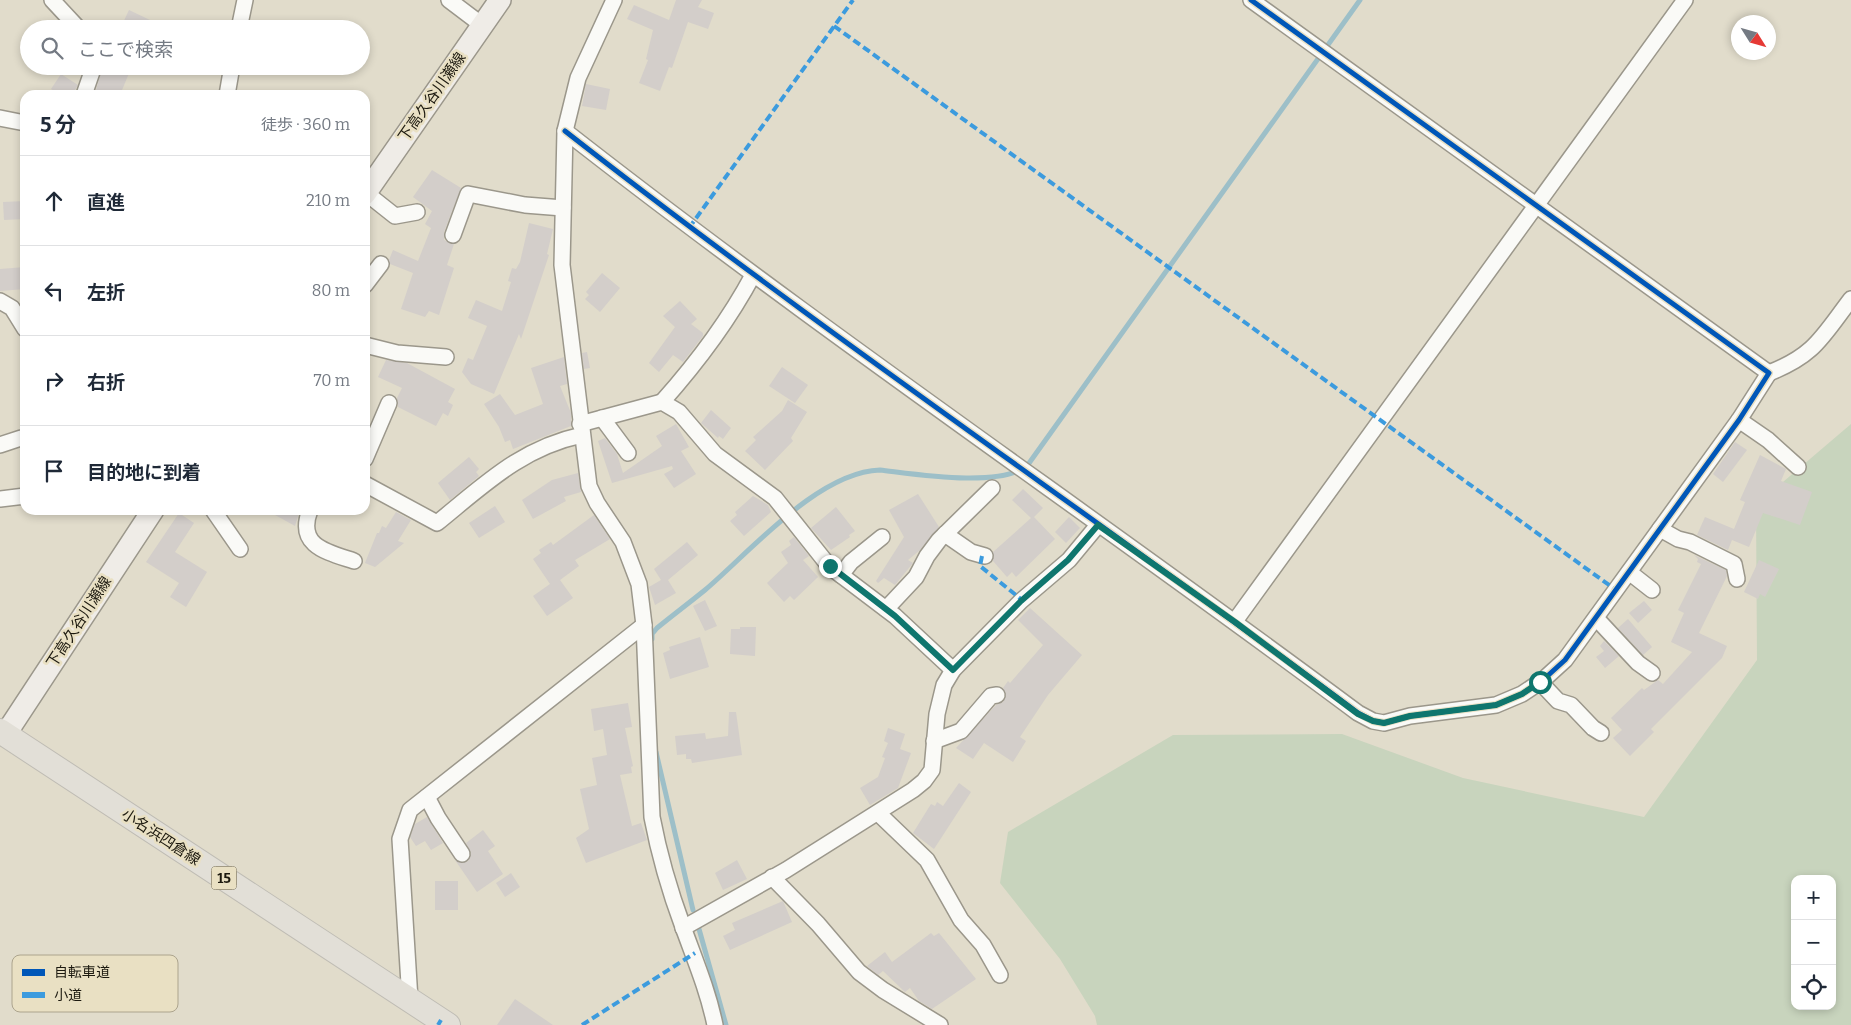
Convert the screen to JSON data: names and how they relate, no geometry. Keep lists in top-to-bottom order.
{
  "streets": {
    "main road": ["下高久谷川瀬線", "小名浜四倉線", "15"]
  },
  "crossings": [
    ["下高久谷川瀬線", "小名浜四倉線"]
  ],
  "legend": ["自転車道", "小道"],
  "north": "bottom right",
  "page": {
    "search": "ここで検索",
    "heading": ["5 分", "徒歩 · 360 m"],
    "list": [
      ["直進", "210 m"],
      ["左折", "80 m"],
      ["右折", "70 m"],
      "目的地に到着"
    ],
    "map_buttons": ["+", "−"]
  }
}
